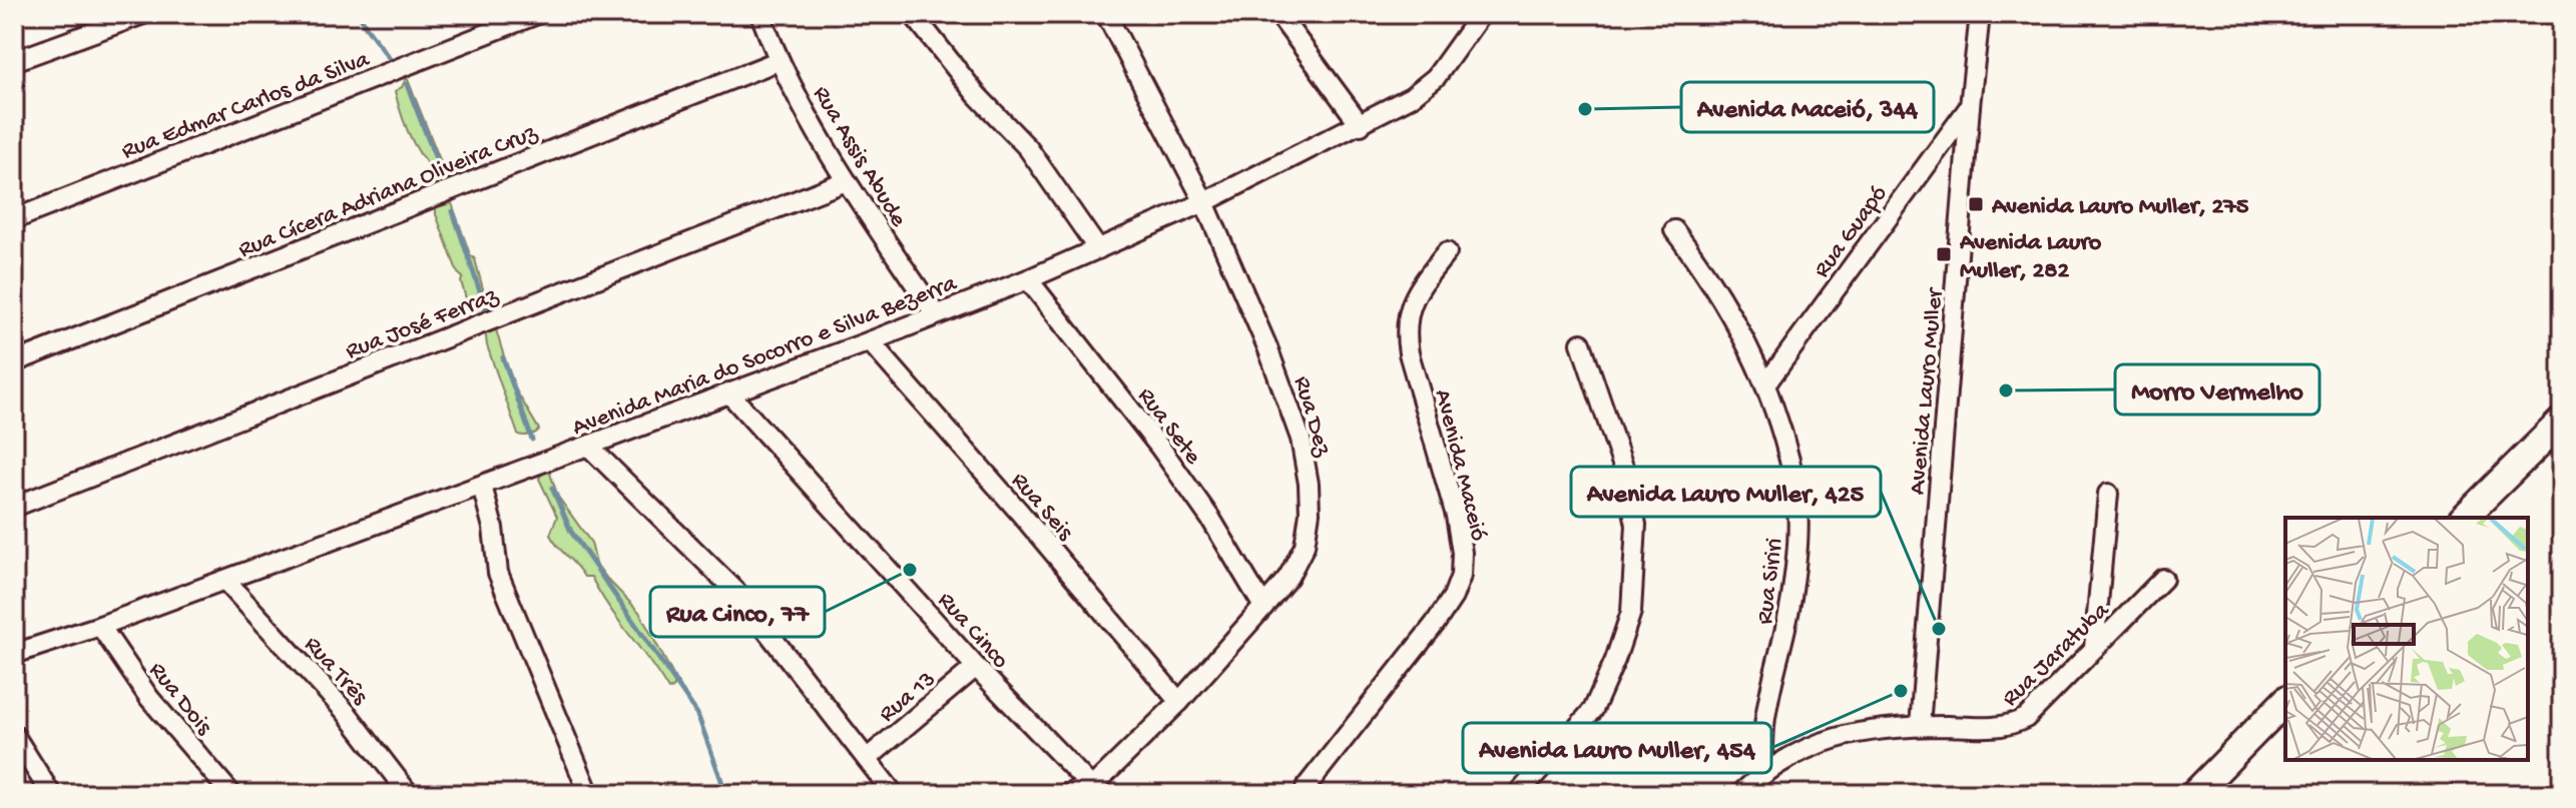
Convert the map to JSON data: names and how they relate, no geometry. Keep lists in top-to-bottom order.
{
  "streets": {
    "street": [
      "Rua Edmar Carlos da Silva",
      "Rua Assis Abude",
      "Rua Cícera Adriana Oliveira Cruz",
      "Rua Guapó",
      "Rua José Ferraz",
      "Avenida Maria do Socorro e Silva Bezerra",
      "Avenida Lauro Muller",
      "Rua Dez",
      "Rua Sete",
      "Avenida Maceió",
      "Rua Seis",
      "Rua Siriri",
      "Rua Cinco",
      "Rua Jaratuba",
      "Rua Três",
      "Rua 13",
      "Rua Dois"
    ]
  },
  "crossings": [
    ["Rua Assis Abude", "Rua Cícera Adriana Oliveira Cruz"],
    ["Rua Assis Abude", "Rua José Ferraz"],
    ["Rua Assis Abude", "Avenida Maria do Socorro e Silva Bezerra"],
    ["Rua Guapó", "Avenida Lauro Muller"],
    ["Rua Guapó", "Rua Siriri"],
    ["Avenida Maria do Socorro e Silva Bezerra", "Rua Dez"],
    ["Avenida Maria do Socorro e Silva Bezerra", "Rua Sete"],
    ["Avenida Maria do Socorro e Silva Bezerra", "Rua Seis"],
    ["Avenida Maria do Socorro e Silva Bezerra", "Rua Cinco"],
    ["Avenida Maria do Socorro e Silva Bezerra", "Rua Três"],
    ["Avenida Maria do Socorro e Silva Bezerra", "Rua Dois"],
    ["Avenida Lauro Muller", "Rua Jaratuba"],
    ["Rua Dez", "Rua Sete"],
    ["Rua Dez", "Rua Seis"],
    ["Rua Dez", "Rua Cinco"],
    ["Rua Siriri", "Rua Jaratuba"],
    ["Rua Cinco", "Rua 13"]
  ],
  "places": {
    "other": [
      "Avenida Maceió, 344",
      "Morro Vermelho",
      "Rua Cinco, 77",
      "Avenida Lauro Muller, 425",
      "Avenida Lauro Muller, 454"
    ],
    "transit": ["Avenida Lauro Muller, 275", "Avenida Lauro Muller, 282"]
  }
}
